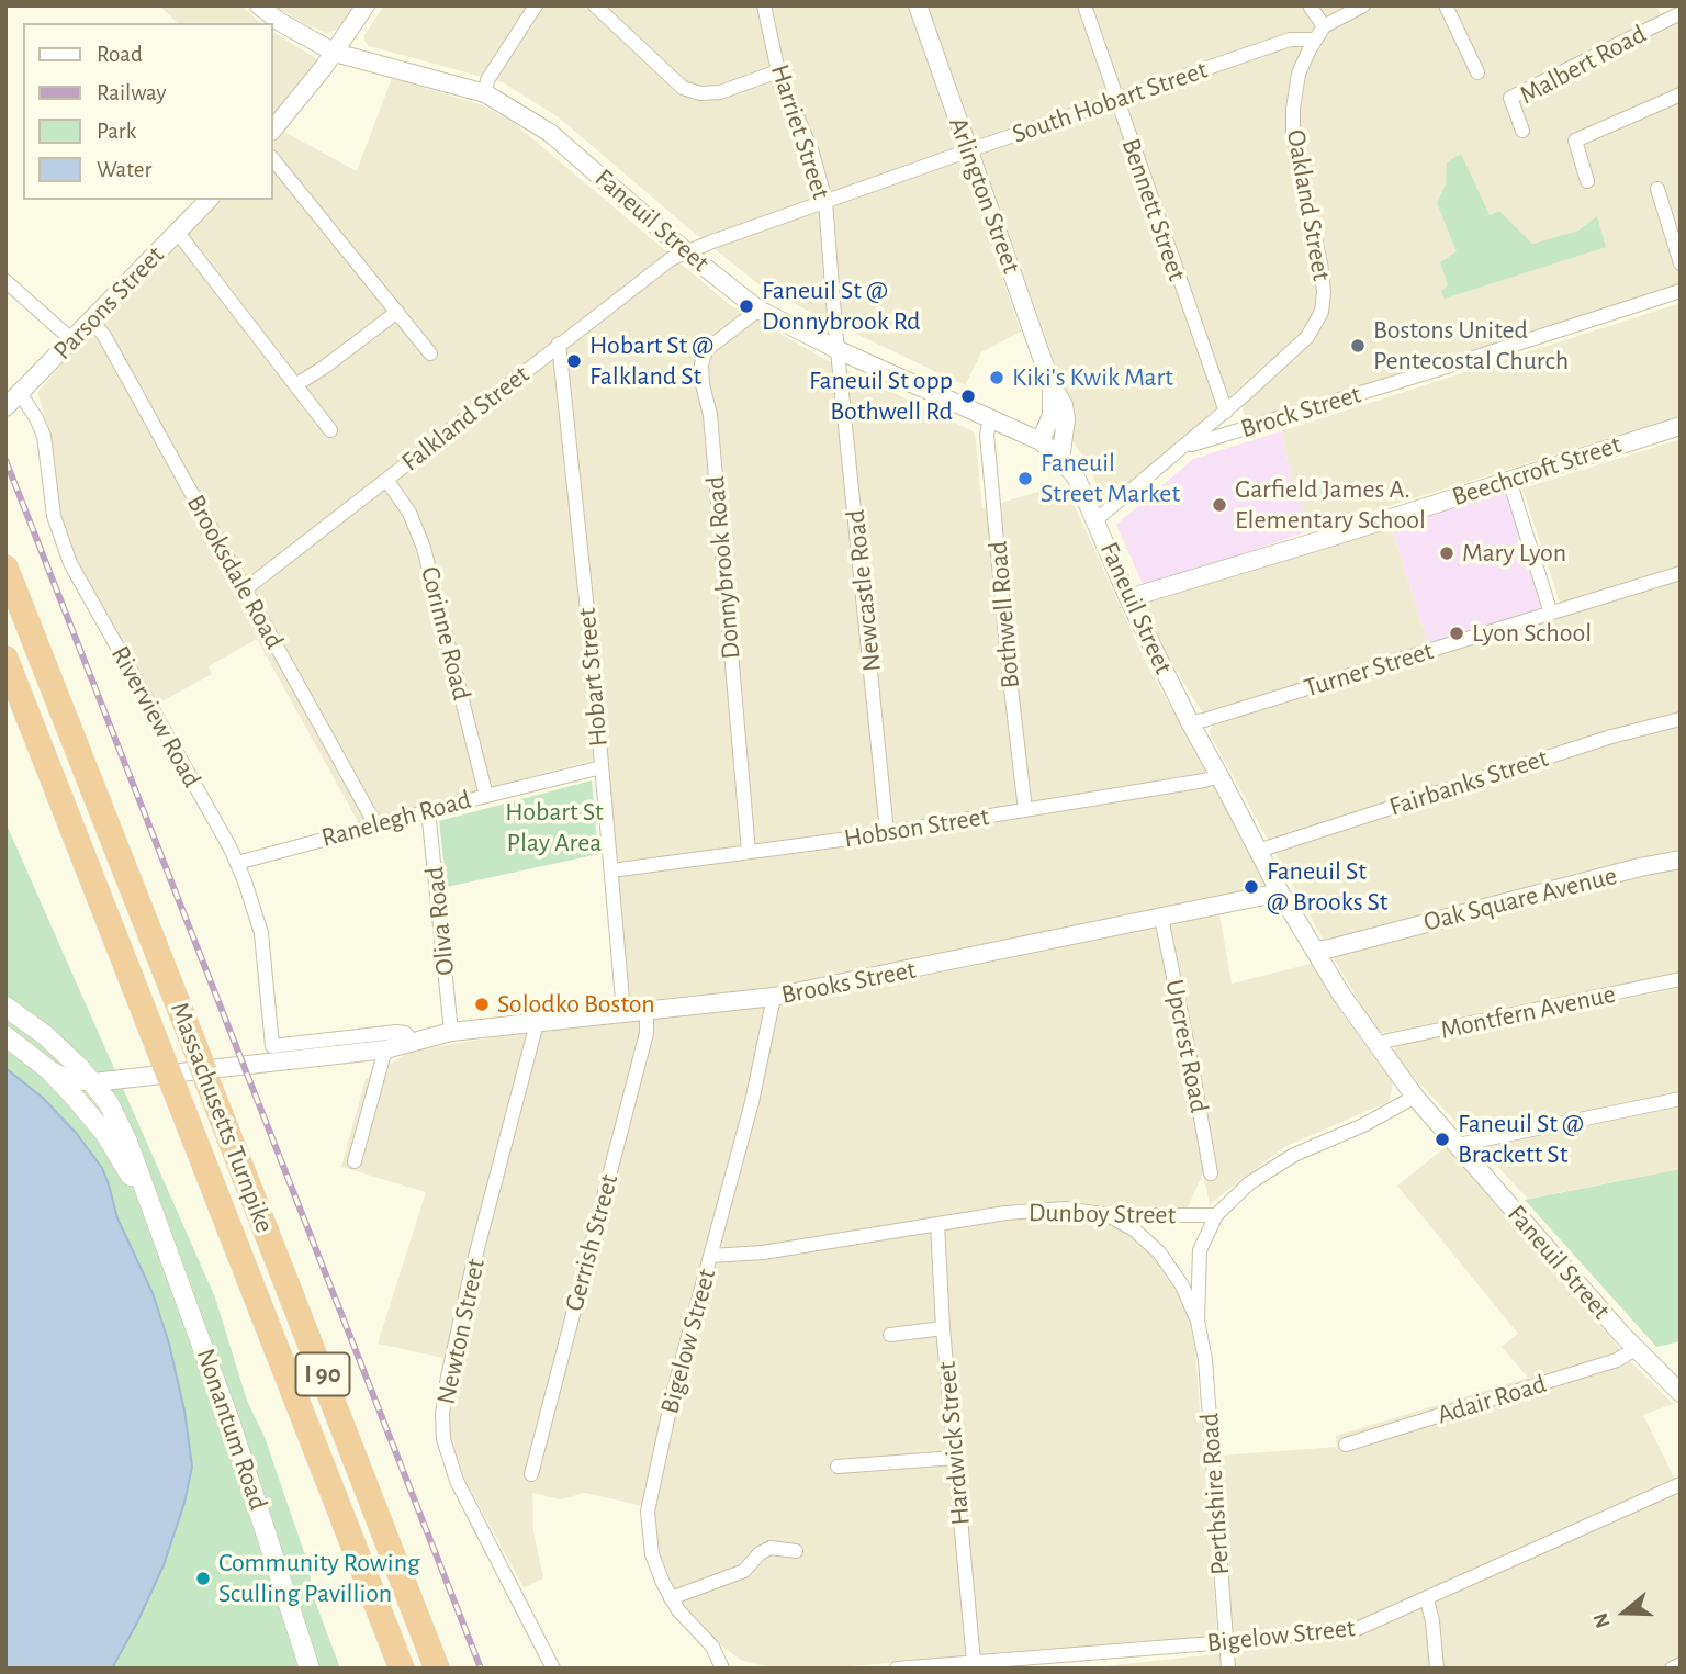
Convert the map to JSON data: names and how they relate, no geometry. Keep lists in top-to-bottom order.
{
  "streets": {
    "highway": ["Massachusetts Turnpike", "I 90"],
    "main road": ["Nonantum Road"],
    "street": [
      "Malbert Road",
      "South Hobart Street",
      "Harriet Street",
      "Arlington Street",
      "Oakland Street",
      "Bennett Street",
      "Faneuil Street",
      "Parsons Street",
      "Brock Street",
      "Falkland Street",
      "Beechcroft Street",
      "Donnybrook Road",
      "Brooksdale Road",
      "Newcastle Road",
      "Bothwell Road",
      "Corinne Road",
      "Turner Street",
      "Hobart Street",
      "Riverview Road",
      "Fairbanks Street",
      "Ranelegh Road",
      "Hobson Street",
      "Oak Square Avenue",
      "Oliva Road",
      "Brooks Street",
      "Montfern Avenue",
      "Upcrest Road",
      "Dunboy Street",
      "Gerrish Street",
      "Newton Street",
      "Bigelow Street",
      "Adair Road",
      "Hardwick Street",
      "Perthshire Road"
    ]
  },
  "crossings": [
    ["South Hobart Street", "Harriet Street"],
    ["South Hobart Street", "Arlington Street"],
    ["South Hobart Street", "Oakland Street"],
    ["South Hobart Street", "Bennett Street"],
    ["South Hobart Street", "Faneuil Street"],
    ["South Hobart Street", "Falkland Street"],
    ["Harriet Street", "Faneuil Street"],
    ["Harriet Street", "Newcastle Road"],
    ["Arlington Street", "Faneuil Street"],
    ["Oakland Street", "Bennett Street"],
    ["Oakland Street", "Faneuil Street"],
    ["Oakland Street", "Brock Street"],
    ["Faneuil Street", "Falkland Street"],
    ["Faneuil Street", "Beechcroft Street"],
    ["Faneuil Street", "Donnybrook Road"],
    ["Faneuil Street", "Newcastle Road"],
    ["Faneuil Street", "Bothwell Road"],
    ["Faneuil Street", "Turner Street"],
    ["Faneuil Street", "Fairbanks Street"],
    ["Faneuil Street", "Hobson Street"],
    ["Faneuil Street", "Oak Square Avenue"],
    ["Faneuil Street", "Brooks Street"],
    ["Faneuil Street", "Montfern Avenue"],
    ["Faneuil Street", "Adair Road"],
    ["Parsons Street", "Brooksdale Road"],
    ["Parsons Street", "Riverview Road"],
    ["Falkland Street", "Brooksdale Road"],
    ["Falkland Street", "Corinne Road"],
    ["Falkland Street", "Hobart Street"],
    ["Donnybrook Road", "Hobson Street"],
    ["Brooksdale Road", "Ranelegh Road"],
    ["Newcastle Road", "Hobson Street"],
    ["Bothwell Road", "Hobson Street"],
    ["Corinne Road", "Ranelegh Road"],
    ["Hobart Street", "Ranelegh Road"],
    ["Hobart Street", "Hobson Street"],
    ["Hobart Street", "Brooks Street"],
    ["Riverview Road", "Ranelegh Road"],
    ["Riverview Road", "Brooks Street"],
    ["Ranelegh Road", "Oliva Road"],
    ["Oliva Road", "Brooks Street"],
    ["Brooks Street", "Upcrest Road"],
    ["Brooks Street", "Gerrish Street"],
    ["Brooks Street", "Newton Street"],
    ["Brooks Street", "Bigelow Street"],
    ["Brooks Street", "Nonantum Road"],
    ["Dunboy Street", "Bigelow Street"],
    ["Dunboy Street", "Hardwick Street"],
    ["Dunboy Street", "Perthshire Road"],
    ["Bigelow Street", "Hardwick Street"],
    ["Bigelow Street", "Perthshire Road"]
  ],
  "parks": ["Hobart St Play Area"],
  "places": [
    "Faneuil St @ Donnybrook Rd",
    "Bostons United Pentecostal Church",
    "Hobart St @ Falkland St",
    "Kiki's Kwik Mart",
    "Faneuil St opp Bothwell Rd",
    "Faneuil Street Market",
    "Garfield James A. Elementary School",
    "Mary Lyon",
    "Lyon School",
    "Faneuil St @ Brooks St",
    "Solodko Boston",
    "Faneuil St @ Brackett St",
    "Community Rowing Sculling Pavillion"
  ],
  "legend": [
    "Road",
    "Railway",
    "Park",
    "Water"
  ],
  "north": "left"
}
